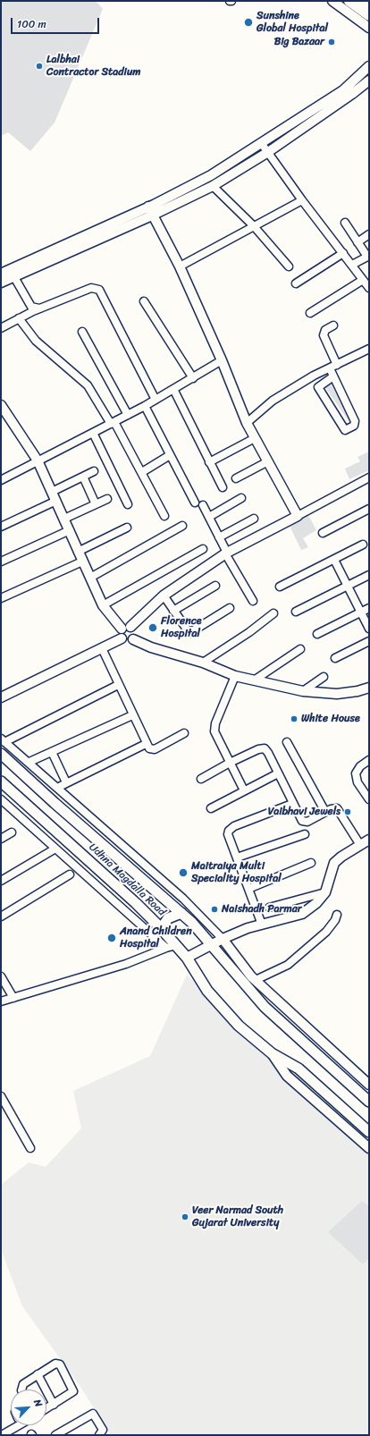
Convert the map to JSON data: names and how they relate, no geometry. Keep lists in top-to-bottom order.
{
  "streets": {
    "main road": ["Udhna Magdalla Road"]
  },
  "places": [
    "Sunshine Global Hospital",
    "Big Bazaar",
    "Lalbhai Contractor Stadium",
    "Florence Hospital",
    "White House",
    "Vaibhavi Jewels",
    "Maitraiya Multi Speciality Hospital",
    "Naishadh Parmar",
    "Anand Children Hospital",
    "Veer Narmad South Gujarat University"
  ],
  "scale_bar": "100 m",
  "north": "top right"
}
